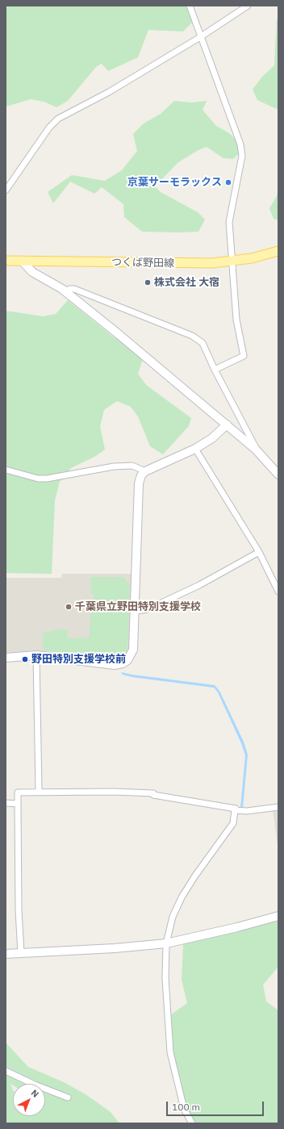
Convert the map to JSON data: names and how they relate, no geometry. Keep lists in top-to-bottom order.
{
  "streets": {
    "main road": ["つくば野田線"]
  },
  "places": [
    "京葉サーモラックス",
    "株式会社 大宿",
    "千葉県立野田特別支援学校",
    "野田特別支援学校前"
  ],
  "scale_bar": "100 m",
  "north": "top right"
}
